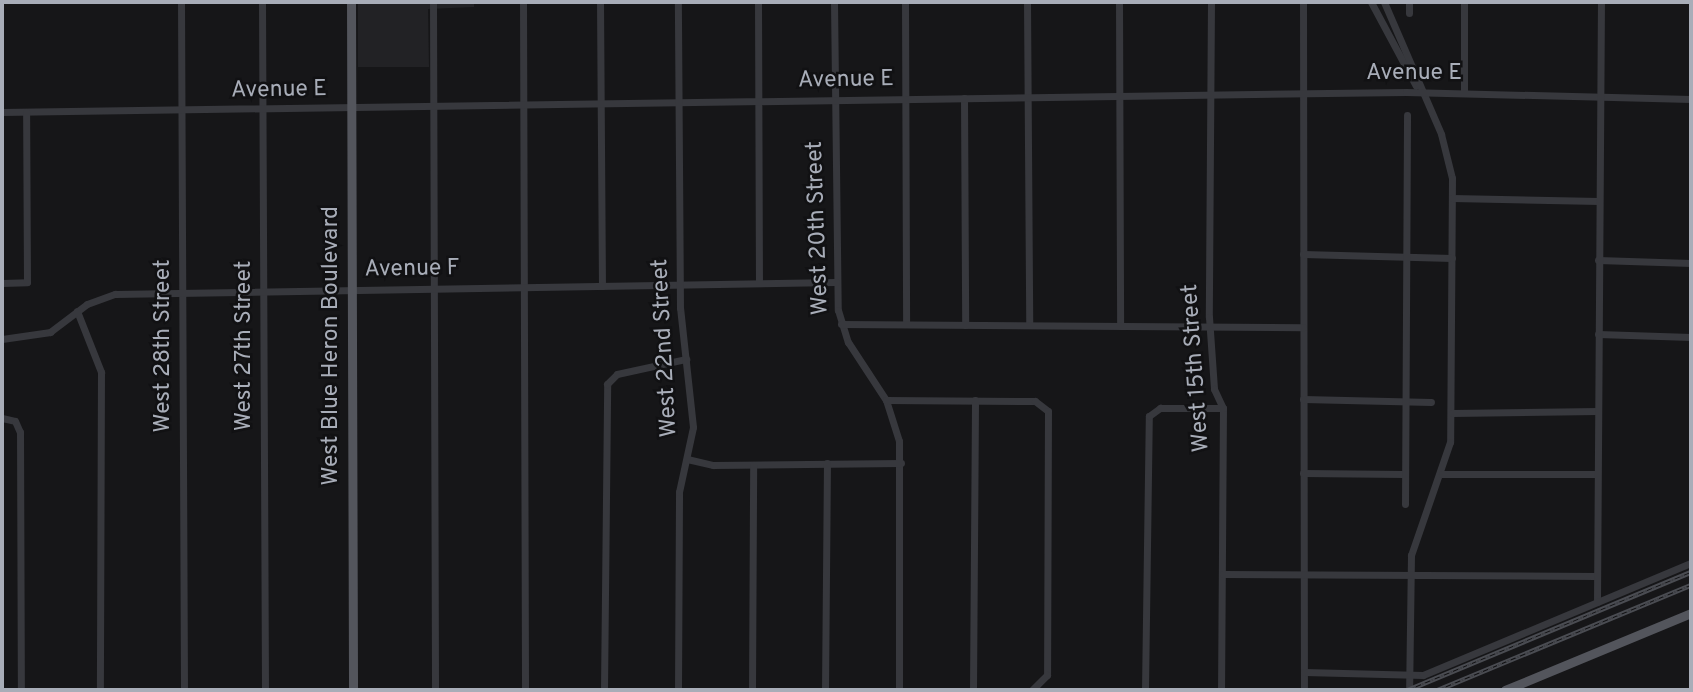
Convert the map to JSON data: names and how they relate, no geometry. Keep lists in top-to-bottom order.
{
  "streets": {
    "main road": ["West Blue Heron Boulevard"],
    "street": [
      "Avenue E",
      "West 20th Street",
      "Avenue F",
      "West 28th Street",
      "West 27th Street",
      "West 22nd Street",
      "West 15th Street"
    ]
  },
  "crossings": [
    ["Avenue E", "West 20th Street"],
    ["Avenue E", "West 28th Street"],
    ["Avenue E", "West 27th Street"],
    ["Avenue E", "West Blue Heron Boulevard"],
    ["Avenue E", "West 22nd Street"],
    ["Avenue E", "West 15th Street"],
    ["West 20th Street", "Avenue F"],
    ["Avenue F", "West 28th Street"],
    ["Avenue F", "West 27th Street"],
    ["Avenue F", "West Blue Heron Boulevard"],
    ["Avenue F", "West 22nd Street"]
  ]
}
